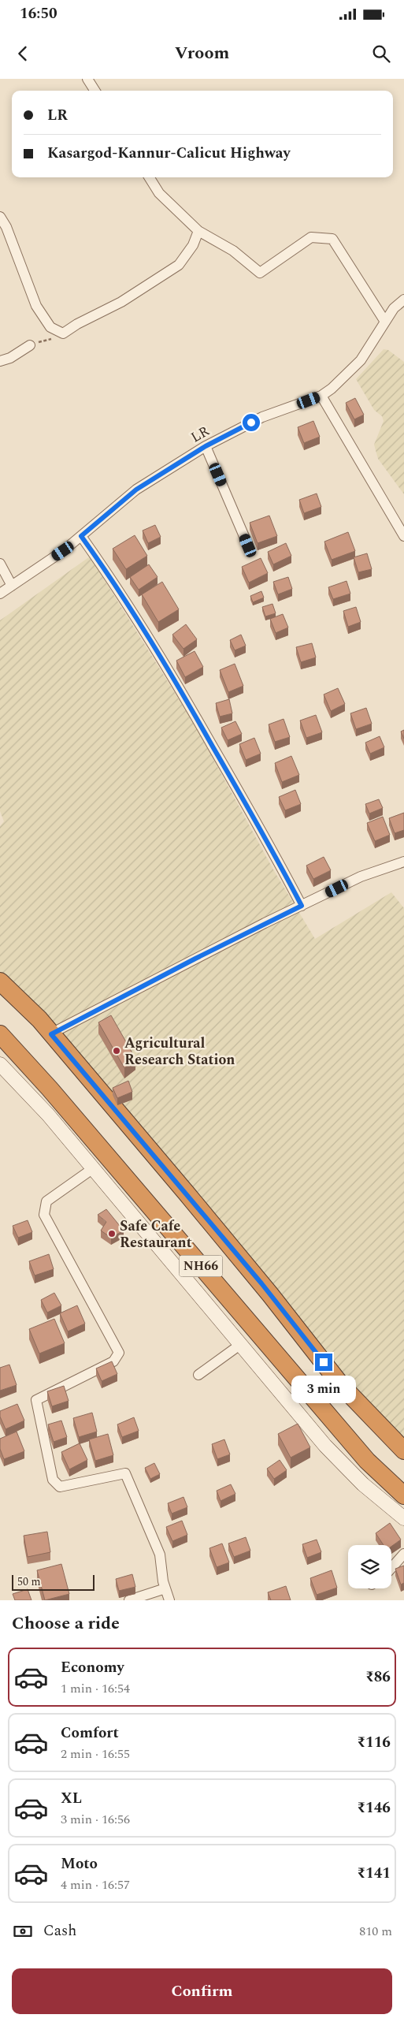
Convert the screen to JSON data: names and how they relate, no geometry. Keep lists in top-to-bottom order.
{
  "streets": {
    "highway": ["NH66"],
    "street": ["LR"]
  },
  "places": ["Agricultural Research Station", "Safe Cafe Restaurant"],
  "scale_bar": "50 m",
  "page": {
    "status": "16:50",
    "header": "Vroom",
    "banner": ["LR", "Kasargod-Kannur-Calicut Highway"],
    "bubble": "3 min",
    "scale": "50 m",
    "heading": "Choose a ride",
    "list": [
      {
        "name": "Economy",
        "note": "1 min · 16:54",
        "value": "₹86"
      },
      {
        "name": "Comfort",
        "note": "2 min · 16:55",
        "value": "₹116"
      },
      {
        "name": "XL",
        "note": "3 min · 16:56",
        "value": "₹146"
      },
      {
        "name": "Moto",
        "note": "4 min · 16:57",
        "value": "₹141"
      }
    ],
    "pay": ["Cash", "810 m"],
    "buttons": "Confirm"
  }
}
